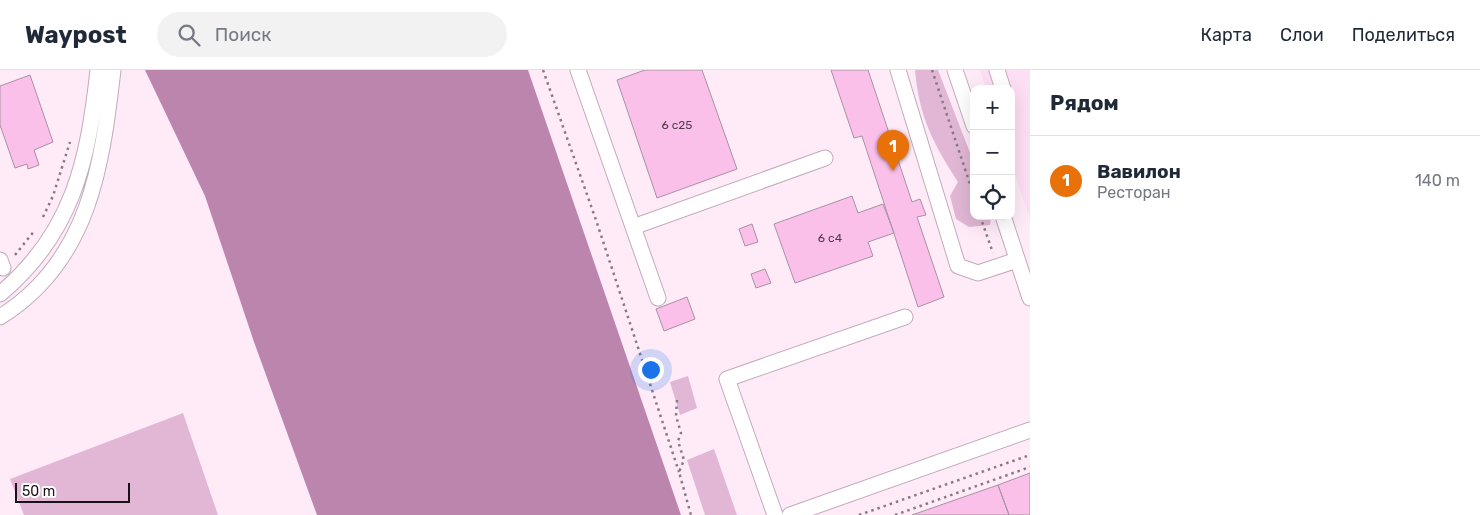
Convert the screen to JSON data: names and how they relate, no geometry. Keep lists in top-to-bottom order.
{
  "house_numbers": ["6 с25", "6 с4"],
  "scale_bar": "50 m",
  "page": {
    "header": "Waypost",
    "search": "Поиск",
    "nav": ["Карта", "Слои", "Поделиться"],
    "heading": "Рядом",
    "map_buttons": ["+", "−"],
    "pins": "1",
    "list": [
      {
        "mark": "1",
        "name": "Вавилон",
        "note": "Ресторан",
        "value": "140 m"
      }
    ],
    "scale": "50 m"
  }
}
